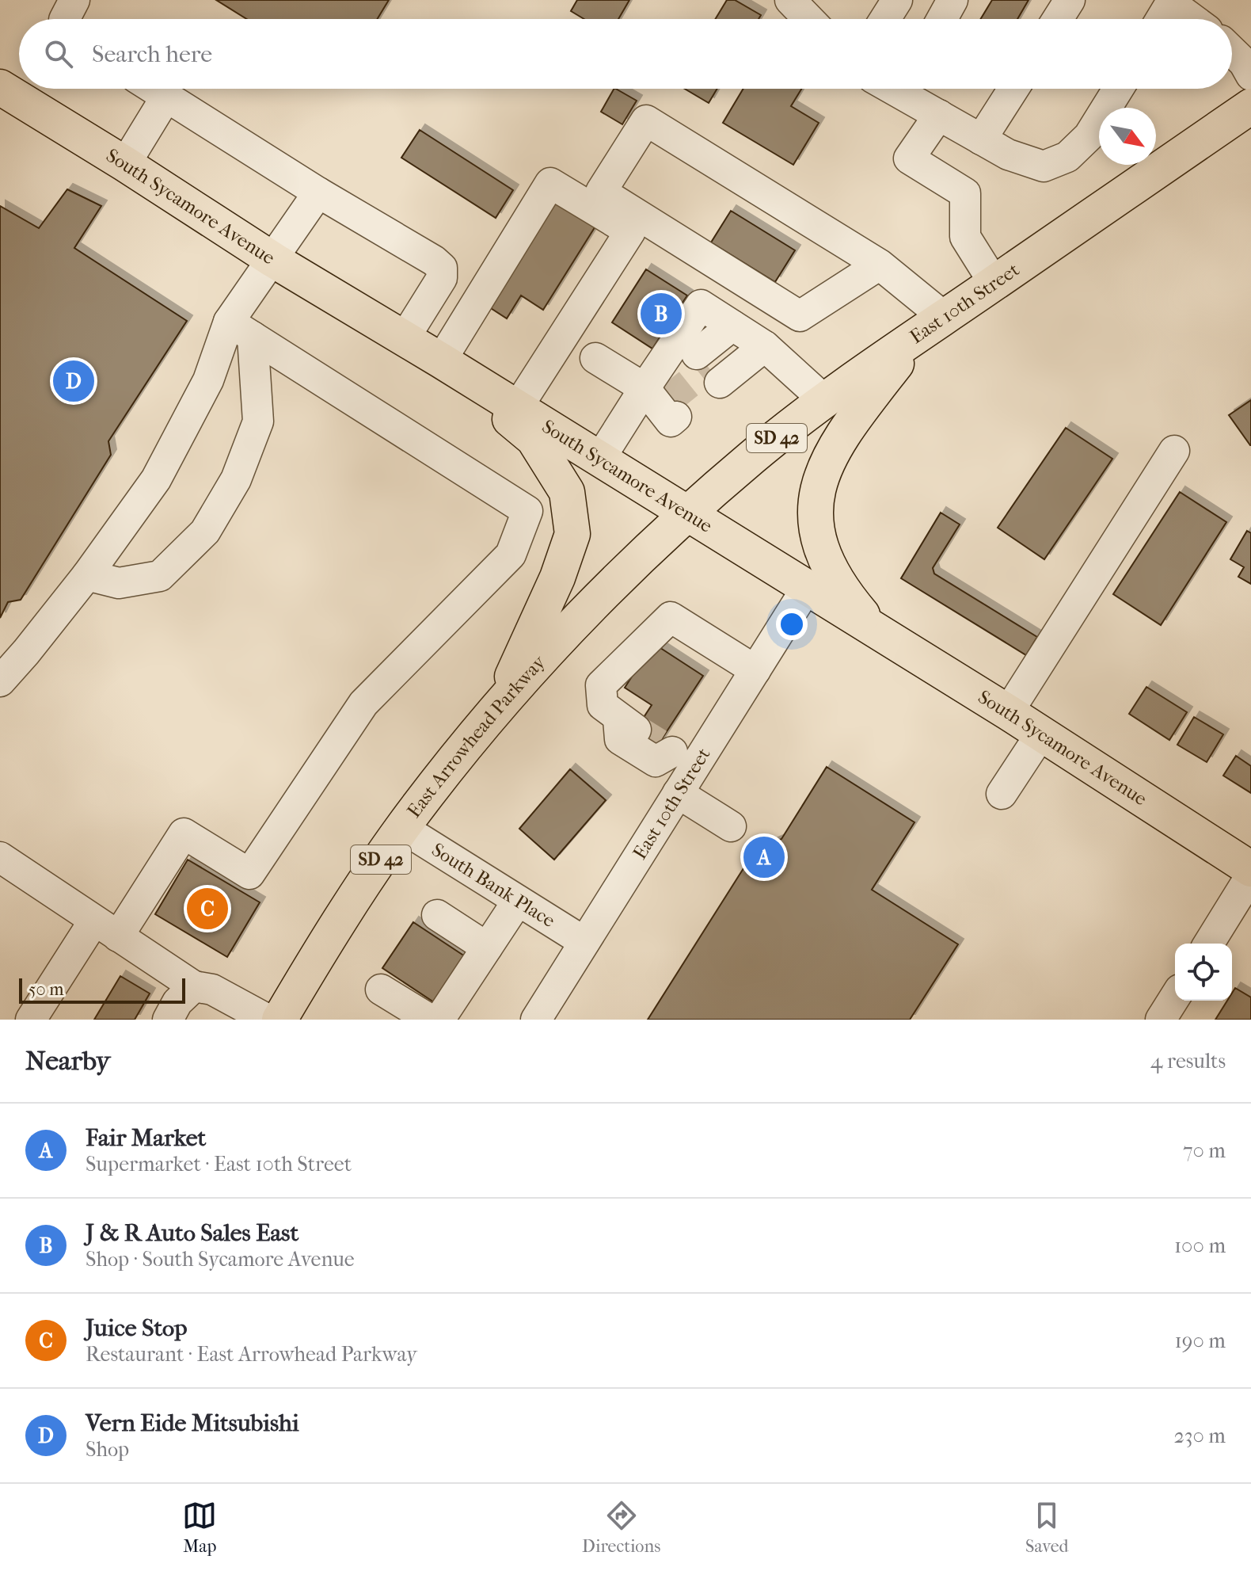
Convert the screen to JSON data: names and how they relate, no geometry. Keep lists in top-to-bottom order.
{
  "streets": {
    "main road": [
      "South Sycamore Avenue",
      "East 10th Street",
      "SD 42",
      "East Arrowhead Parkway"
    ],
    "street": ["South Bank Place"]
  },
  "crossings": [
    ["South Sycamore Avenue", "East 10th Street"],
    ["South Sycamore Avenue", "East Arrowhead Parkway"],
    ["East 10th Street", "East Arrowhead Parkway"],
    ["East 10th Street", "South Bank Place"],
    ["East Arrowhead Parkway", "South Bank Place"]
  ],
  "scale_bar": "50 m",
  "north": "bottom right",
  "page": {
    "search": "Search here",
    "pins": [
      "B",
      "D",
      "A",
      "C"
    ],
    "scale": "50 m",
    "heading": ["Nearby", "4 results"],
    "list": [
      {
        "mark": "A",
        "name": "Fair Market",
        "note": "Supermarket · East 10th Street",
        "value": "70 m"
      },
      {
        "mark": "B",
        "name": "J & R Auto Sales East",
        "note": "Shop · South Sycamore Avenue",
        "value": "100 m"
      },
      {
        "mark": "C",
        "name": "Juice Stop",
        "note": "Restaurant · East Arrowhead Parkway",
        "value": "190 m"
      },
      {
        "mark": "D",
        "name": "Vern Eide Mitsubishi",
        "note": "Shop",
        "value": "230 m"
      }
    ],
    "nav": ["Map", "Directions", "Saved"]
  }
}
